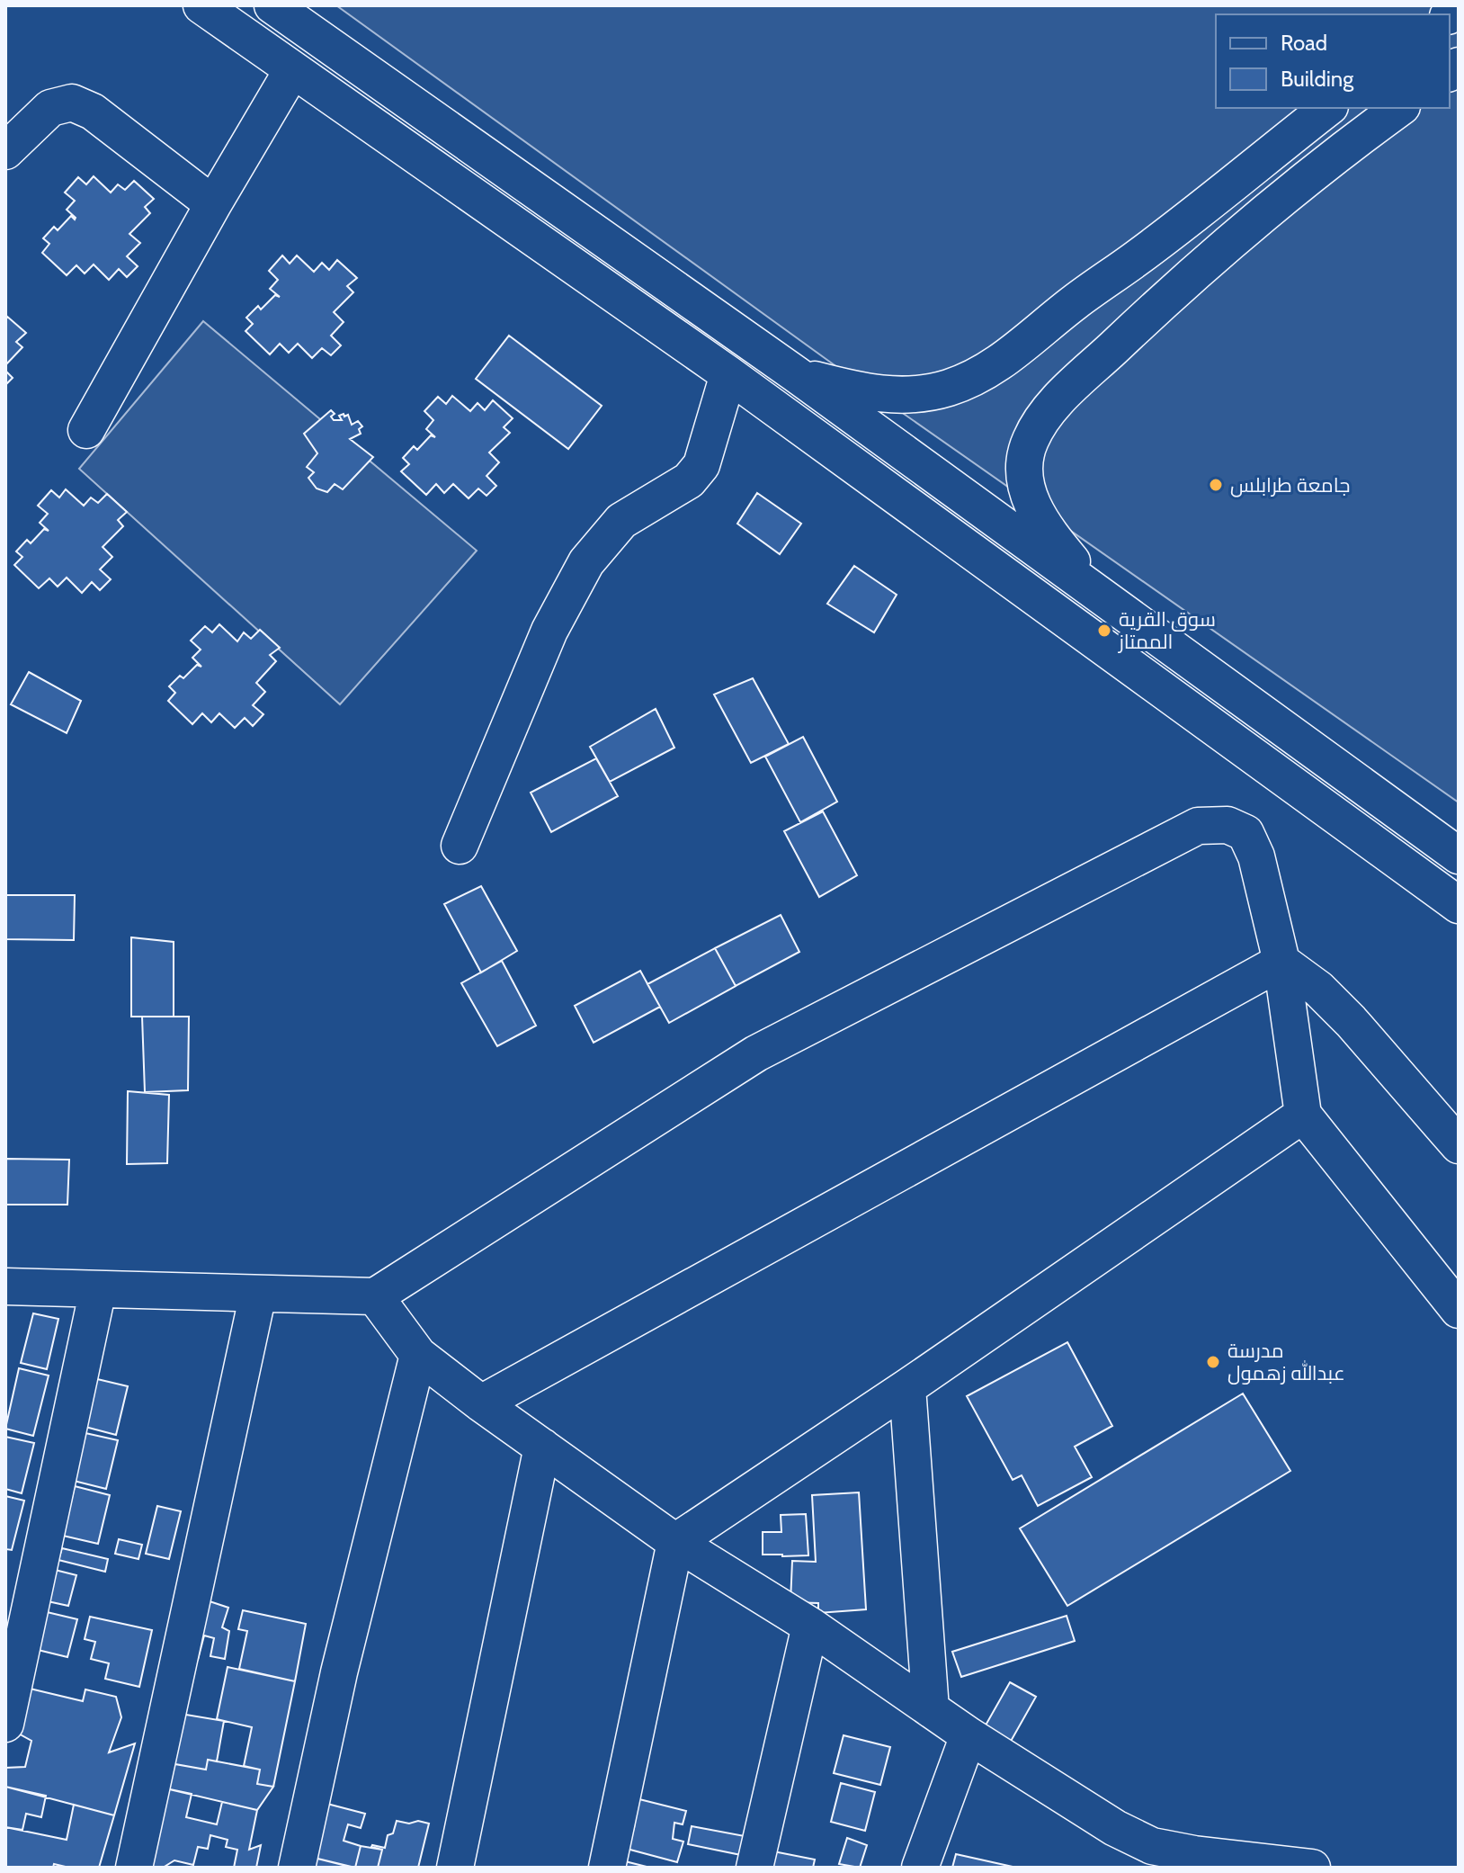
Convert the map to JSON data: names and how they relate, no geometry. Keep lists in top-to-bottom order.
{
  "places": ["جامعة طرابلس", "سوق القرية الممتاز", "مدرسة عبدالله زهمول"],
  "legend": ["Road", "Building"]
}
